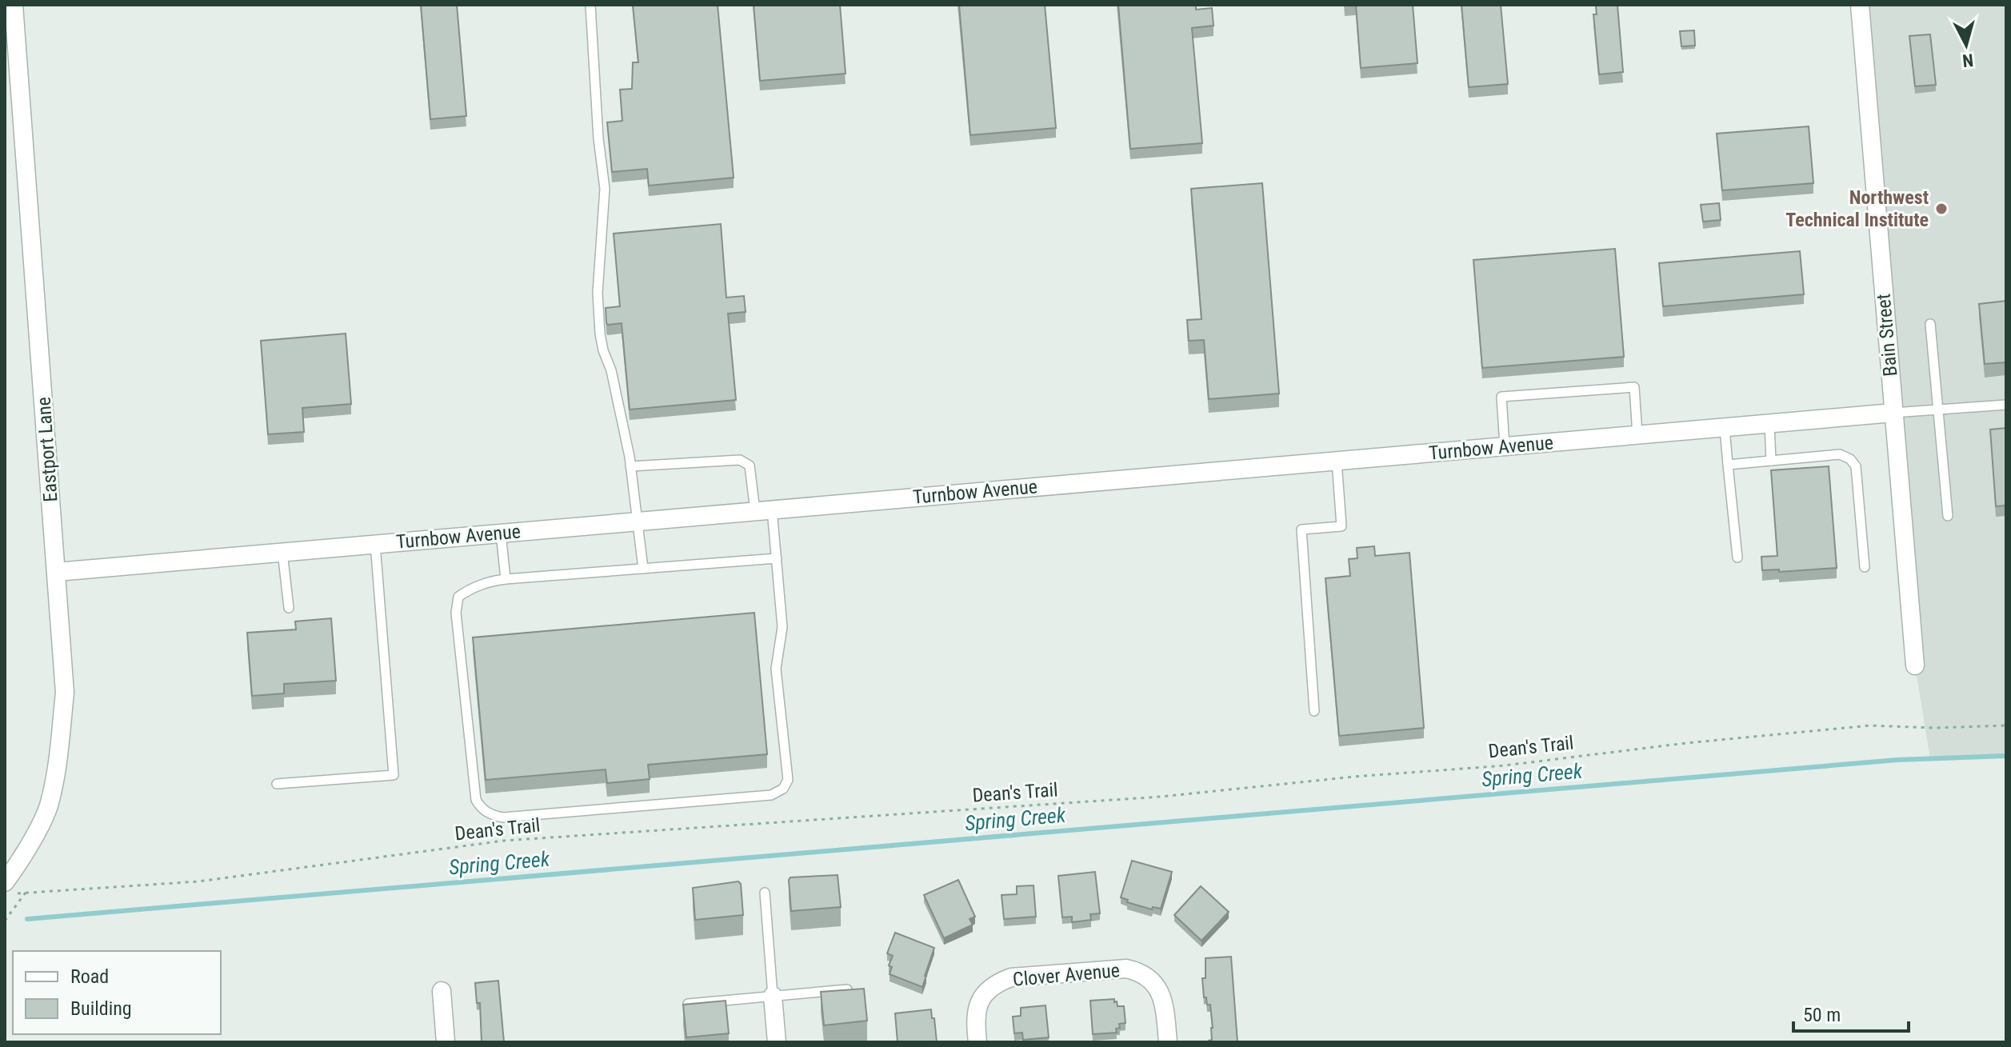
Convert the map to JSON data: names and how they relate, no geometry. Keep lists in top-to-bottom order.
{
  "streets": {
    "street": [
      "Bain Street",
      "Turnbow Avenue",
      "Eastport Lane",
      "Clover Avenue"
    ],
    "path": ["Dean's Trail"]
  },
  "crossings": [
    ["Bain Street", "Turnbow Avenue"],
    ["Turnbow Avenue", "Eastport Lane"]
  ],
  "water": ["Spring Creek"],
  "places": ["Northwest Technical Institute"],
  "legend": ["Road", "Building"],
  "scale_bar": "50 m",
  "north": "bottom"
}
